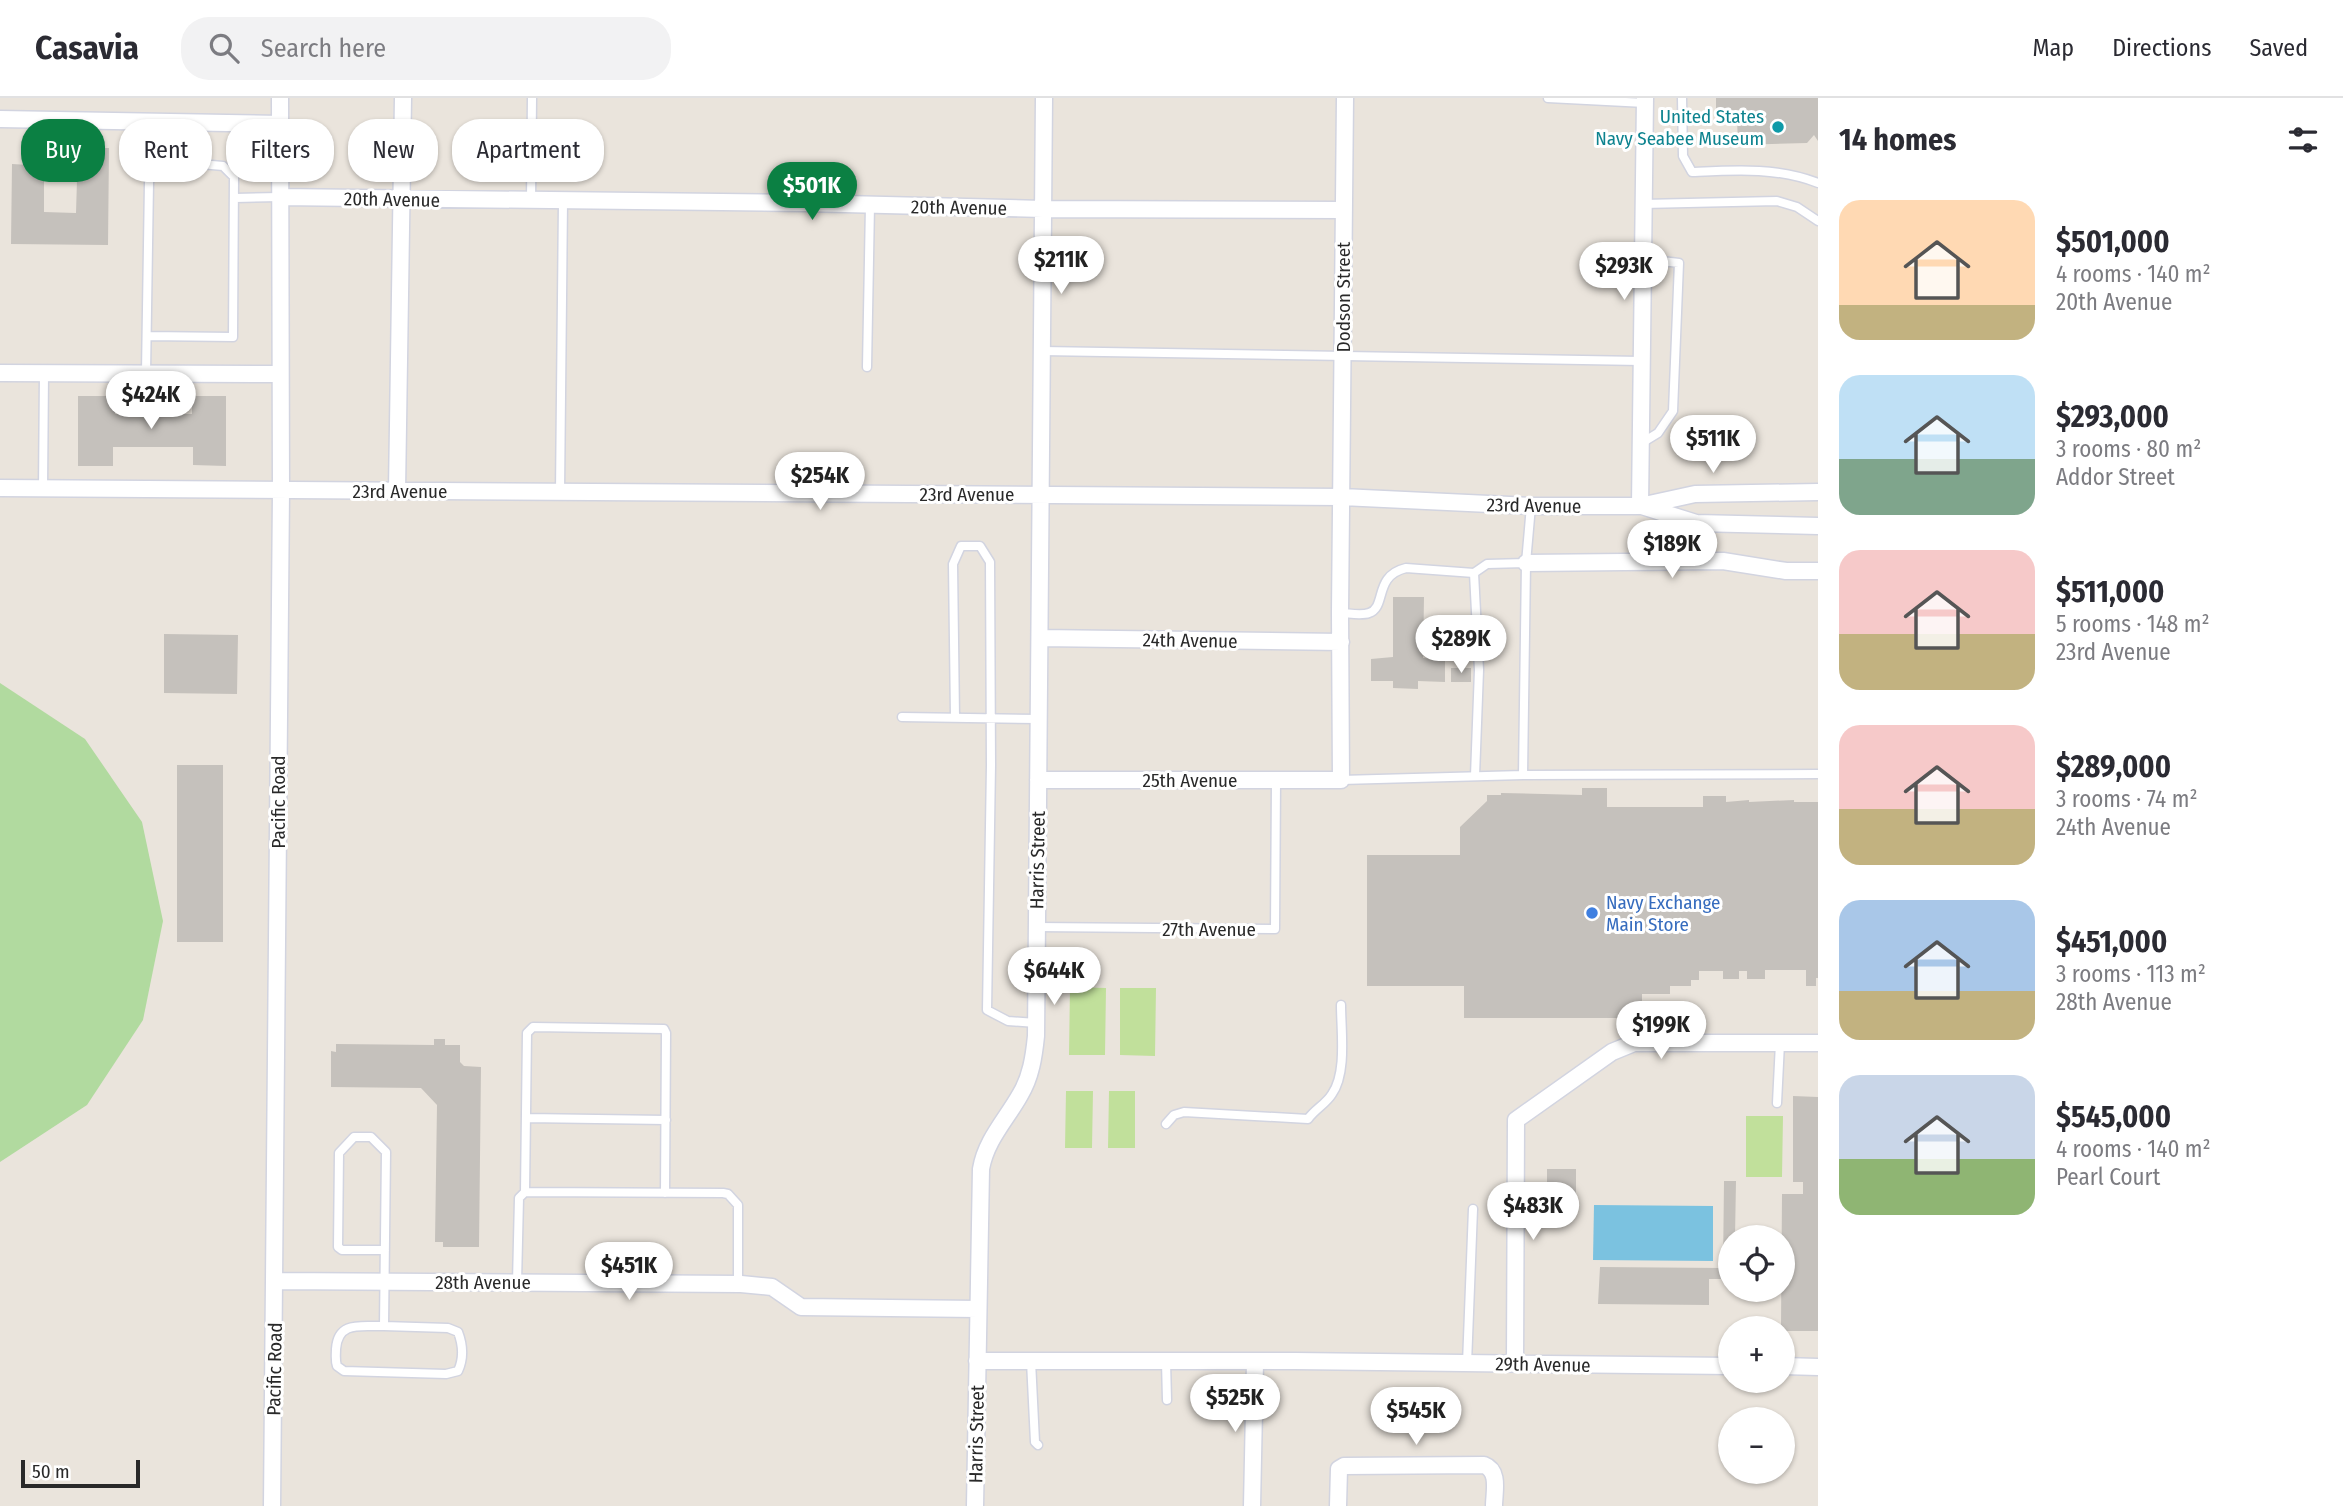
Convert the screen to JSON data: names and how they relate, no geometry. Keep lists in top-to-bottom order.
{
  "streets": {
    "street": [
      "20th Avenue",
      "Dodson Street",
      "23rd Avenue",
      "24th Avenue",
      "25th Avenue",
      "Pacific Road",
      "Harris Street",
      "28th Avenue",
      "29th Avenue"
    ],
    "lane": ["27th Avenue"]
  },
  "crossings": [
    ["20th Avenue", "Dodson Street"],
    ["20th Avenue", "Pacific Road"],
    ["20th Avenue", "Harris Street"],
    ["Dodson Street", "23rd Avenue"],
    ["Dodson Street", "24th Avenue"],
    ["Dodson Street", "25th Avenue"],
    ["23rd Avenue", "Pacific Road"],
    ["23rd Avenue", "Harris Street"],
    ["24th Avenue", "Harris Street"],
    ["25th Avenue", "Harris Street"],
    ["25th Avenue", "27th Avenue"],
    ["Pacific Road", "28th Avenue"],
    ["Harris Street", "27th Avenue"],
    ["Harris Street", "28th Avenue"],
    ["Harris Street", "29th Avenue"]
  ],
  "places": ["United States Navy Seabee Museum", "Navy Exchange Main Store"],
  "scale_bar": "50 m",
  "page": {
    "header": "Casavia",
    "search": "Search here",
    "nav": ["Map", "Directions", "Saved"],
    "heading": "14 homes",
    "chip": [
      "Buy",
      "Rent",
      "Filters",
      "New",
      "Apartment"
    ],
    "price": [
      "$501K",
      "$211K",
      "$293K",
      "$424K",
      "$511K",
      "$254K",
      "$189K",
      "$289K",
      "$644K",
      "$199K",
      "$483K",
      "$451K",
      "$525K",
      "$545K"
    ],
    "list": [
      {
        "name": "$501,000",
        "note": "4 rooms · 140 m² · 20th Avenue"
      },
      {
        "name": "$293,000",
        "note": "3 rooms · 80 m² · Addor Street"
      },
      {
        "name": "$511,000",
        "note": "5 rooms · 148 m² · 23rd Avenue"
      },
      {
        "name": "$289,000",
        "note": "3 rooms · 74 m² · 24th Avenue"
      },
      {
        "name": "$451,000",
        "note": "3 rooms · 113 m² · 28th Avenue"
      },
      {
        "name": "$545,000",
        "note": "4 rooms · 140 m² · Pearl Court"
      }
    ],
    "map_buttons": ["+", "−"],
    "scale": "50 m"
  }
}
